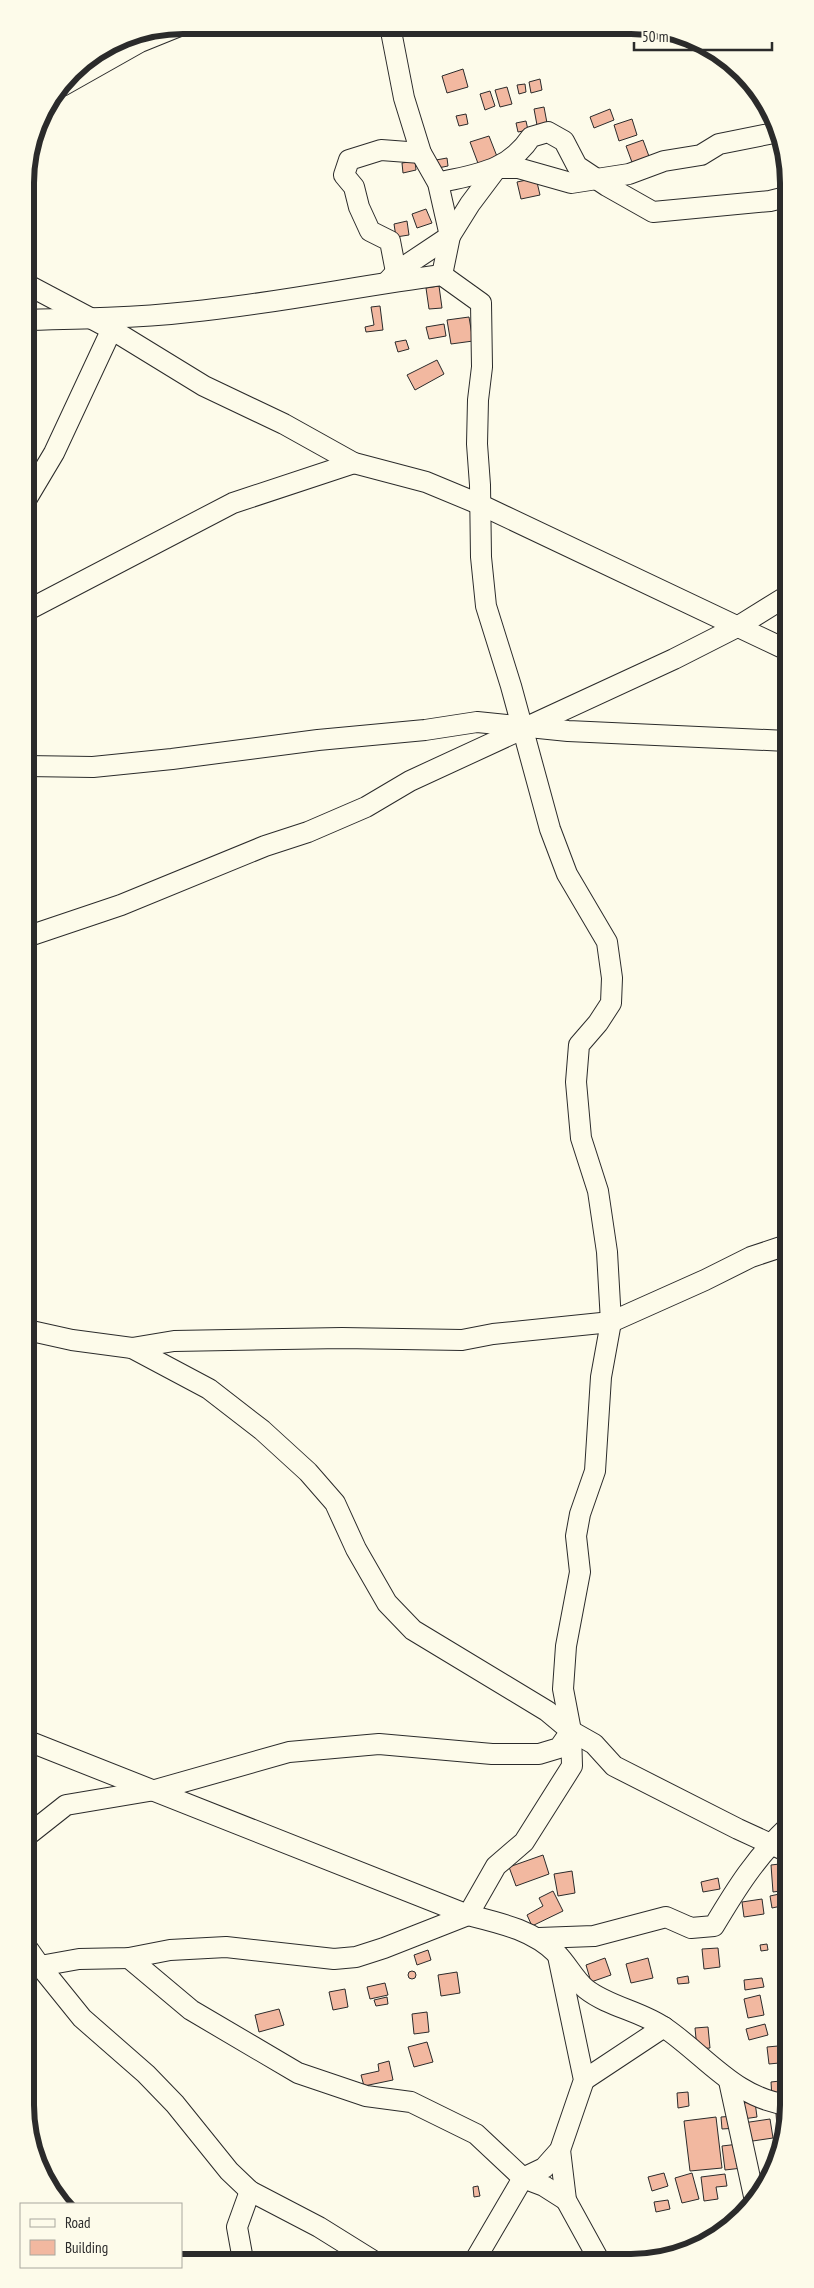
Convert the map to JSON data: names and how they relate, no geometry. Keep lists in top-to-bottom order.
{
  "legend": ["Road", "Building"],
  "scale_bar": "50 m"
}
